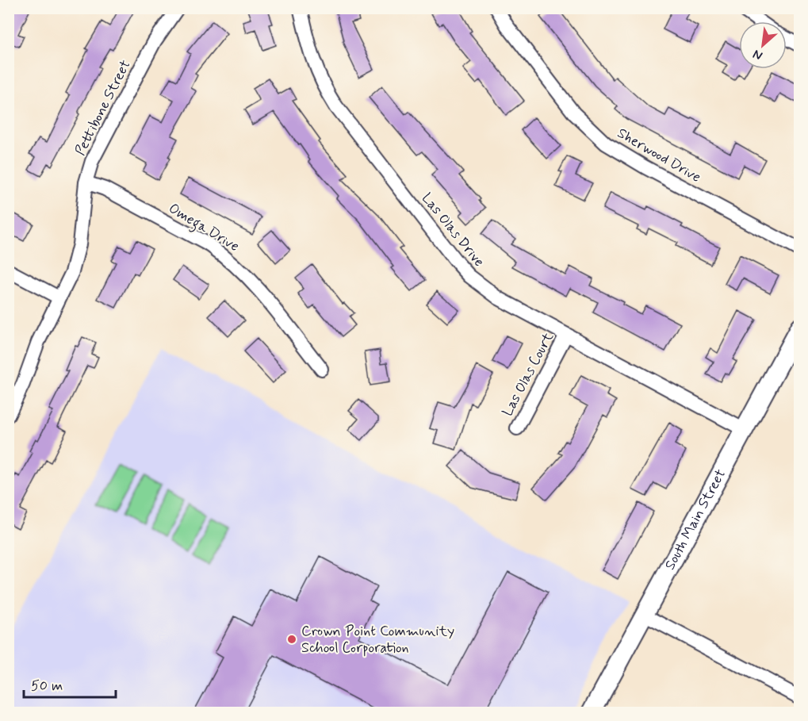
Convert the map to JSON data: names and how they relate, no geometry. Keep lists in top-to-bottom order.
{
  "streets": {
    "street": [
      "Pettibone Street",
      "Sherwood Drive",
      "Omega Drive",
      "Las Olas Drive",
      "Las Olas Court",
      "South Main Street"
    ]
  },
  "crossings": [
    ["Pettibone Street", "Omega Drive"],
    ["Las Olas Drive", "Las Olas Court"],
    ["Las Olas Drive", "South Main Street"]
  ],
  "places": ["Crown Point Community School Corporation"],
  "scale_bar": "50 m",
  "north": "bottom left"
}
